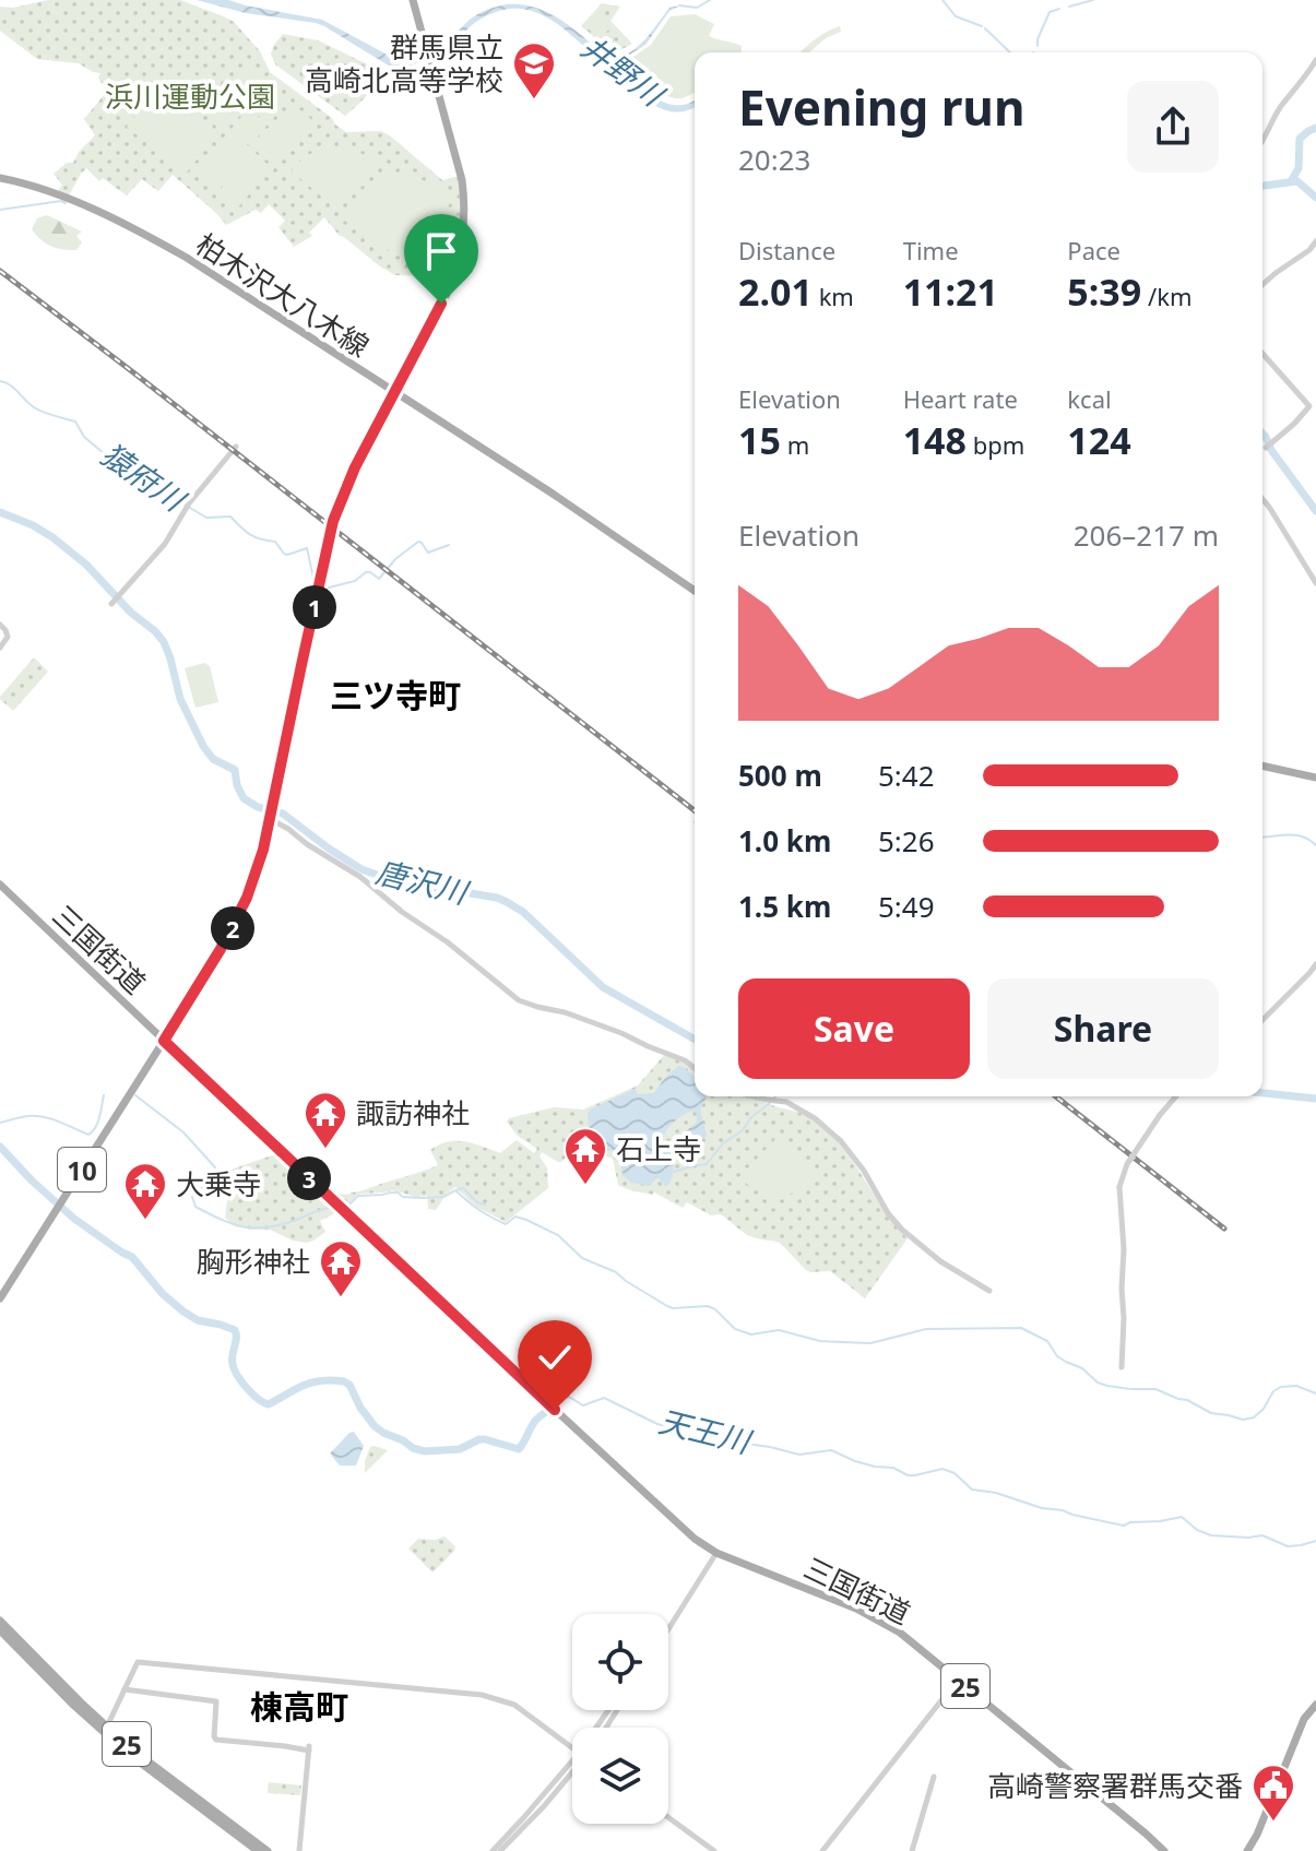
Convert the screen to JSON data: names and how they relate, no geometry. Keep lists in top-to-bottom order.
{
  "streets": {
    "main road": [
      "柏木沢大八木線",
      "三国街道",
      "10",
      "25"
    ]
  },
  "crossings": [
    ["柏木沢大八木線", "10"],
    ["三国街道", "10"]
  ],
  "districts": ["三ツ寺町", "棟高町"],
  "water": [
    "井野川",
    "猿府川",
    "唐沢川",
    "天王川"
  ],
  "parks": ["浜川運動公園"],
  "places": {
    "school or university": ["群馬県立 高崎北高等学校"],
    "temple": [
      "諏訪神社",
      "石上寺",
      "大乗寺",
      "胸形神社"
    ],
    "public building": ["高崎警察署群馬交番"]
  },
  "page": {
    "heading": ["Evening run", "20:23"],
    "stats": [
      ["Distance", "2.01 km"],
      ["Time", "11:21"],
      ["Pace", "5:39 /km"],
      ["Elevation", "15 m"],
      ["Heart rate", "148 bpm"],
      ["kcal", "124"]
    ],
    "chart": ["Elevation", "206–217 m"],
    "pins": ["1", "2", "3"],
    "list": [
      {
        "name": "500 m",
        "note": "5:42"
      },
      {
        "name": "1.0 km",
        "note": "5:26"
      },
      {
        "name": "1.5 km",
        "note": "5:49"
      }
    ],
    "buttons": ["Save", "Share"]
  }
}
